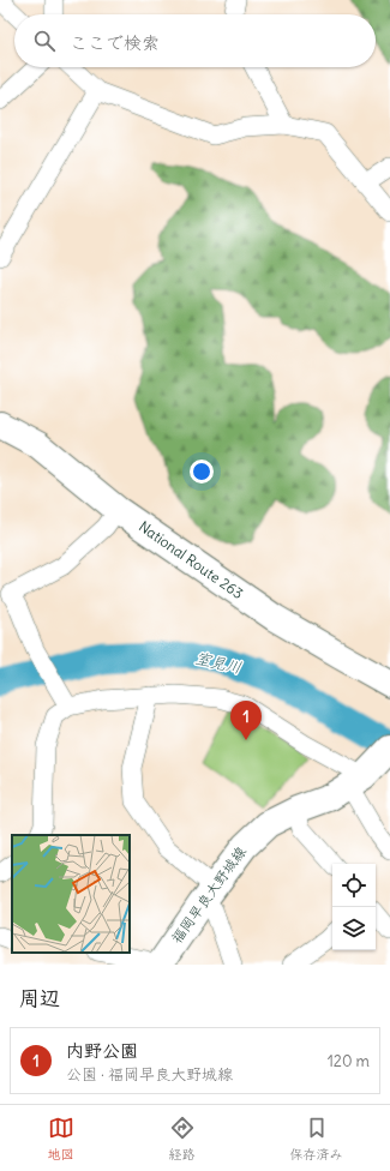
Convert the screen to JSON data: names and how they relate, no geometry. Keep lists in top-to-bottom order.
{
  "streets": {
    "main road": ["National Route 263", "福岡早良大野城線"]
  },
  "water": ["室見川"],
  "page": {
    "search": "ここで検索",
    "pins": "1",
    "heading": "周辺",
    "list": [
      {
        "mark": "1",
        "name": "内野公園",
        "note": "公園 · 福岡早良大野城線",
        "value": "120 m"
      }
    ],
    "nav": ["地図", "経路", "保存済み"]
  }
}
